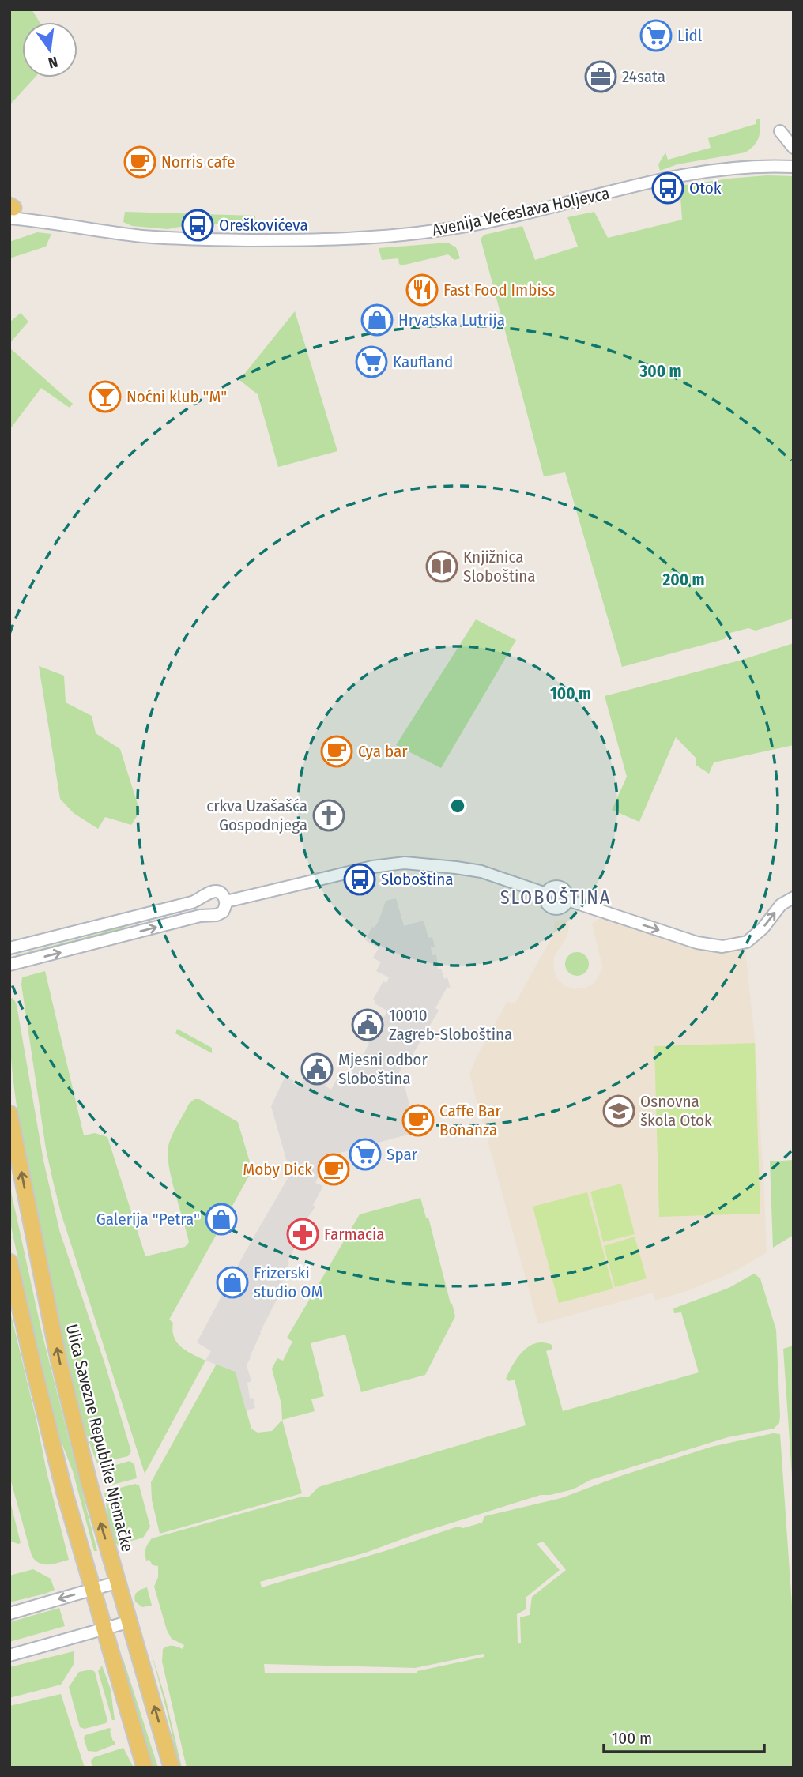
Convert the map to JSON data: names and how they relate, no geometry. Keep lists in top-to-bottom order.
{
  "streets": {
    "main road": ["Ulica Savezne Republike Njemačke"],
    "street": ["Avenija Većeslava Holjevca"]
  },
  "districts": ["SLOBOŠTINA"],
  "places": {
    "supermarket": ["Lidl", "Kaufland", "Spar"],
    "office": ["24sata"],
    "cafe": [
      "Norris cafe",
      "Cya bar",
      "Caffe Bar Bonanza",
      "Moby Dick"
    ],
    "bus stop": ["Otok", "Oreškovićeva", "Sloboština"],
    "restaurant": ["Fast Food Imbiss"],
    "shop": ["Hrvatska Lutrija", "Galerija \"Petra\"", "Frizerski studio OM"],
    "bar": ["Noćni klub \"M\""],
    "library": ["Knjižnica Sloboština"],
    "church": ["crkva Uzašašća Gospodnjega"],
    "public building": ["10010 Zagreb-Sloboština", "Mjesni odbor Sloboština"],
    "school or university": ["Osnovna škola Otok"],
    "pharmacy": ["Farmacia"]
  },
  "scale_bar": "100 m",
  "north": "bottom",
  "rings": ["300 m", "200 m", "100 m"]
}
